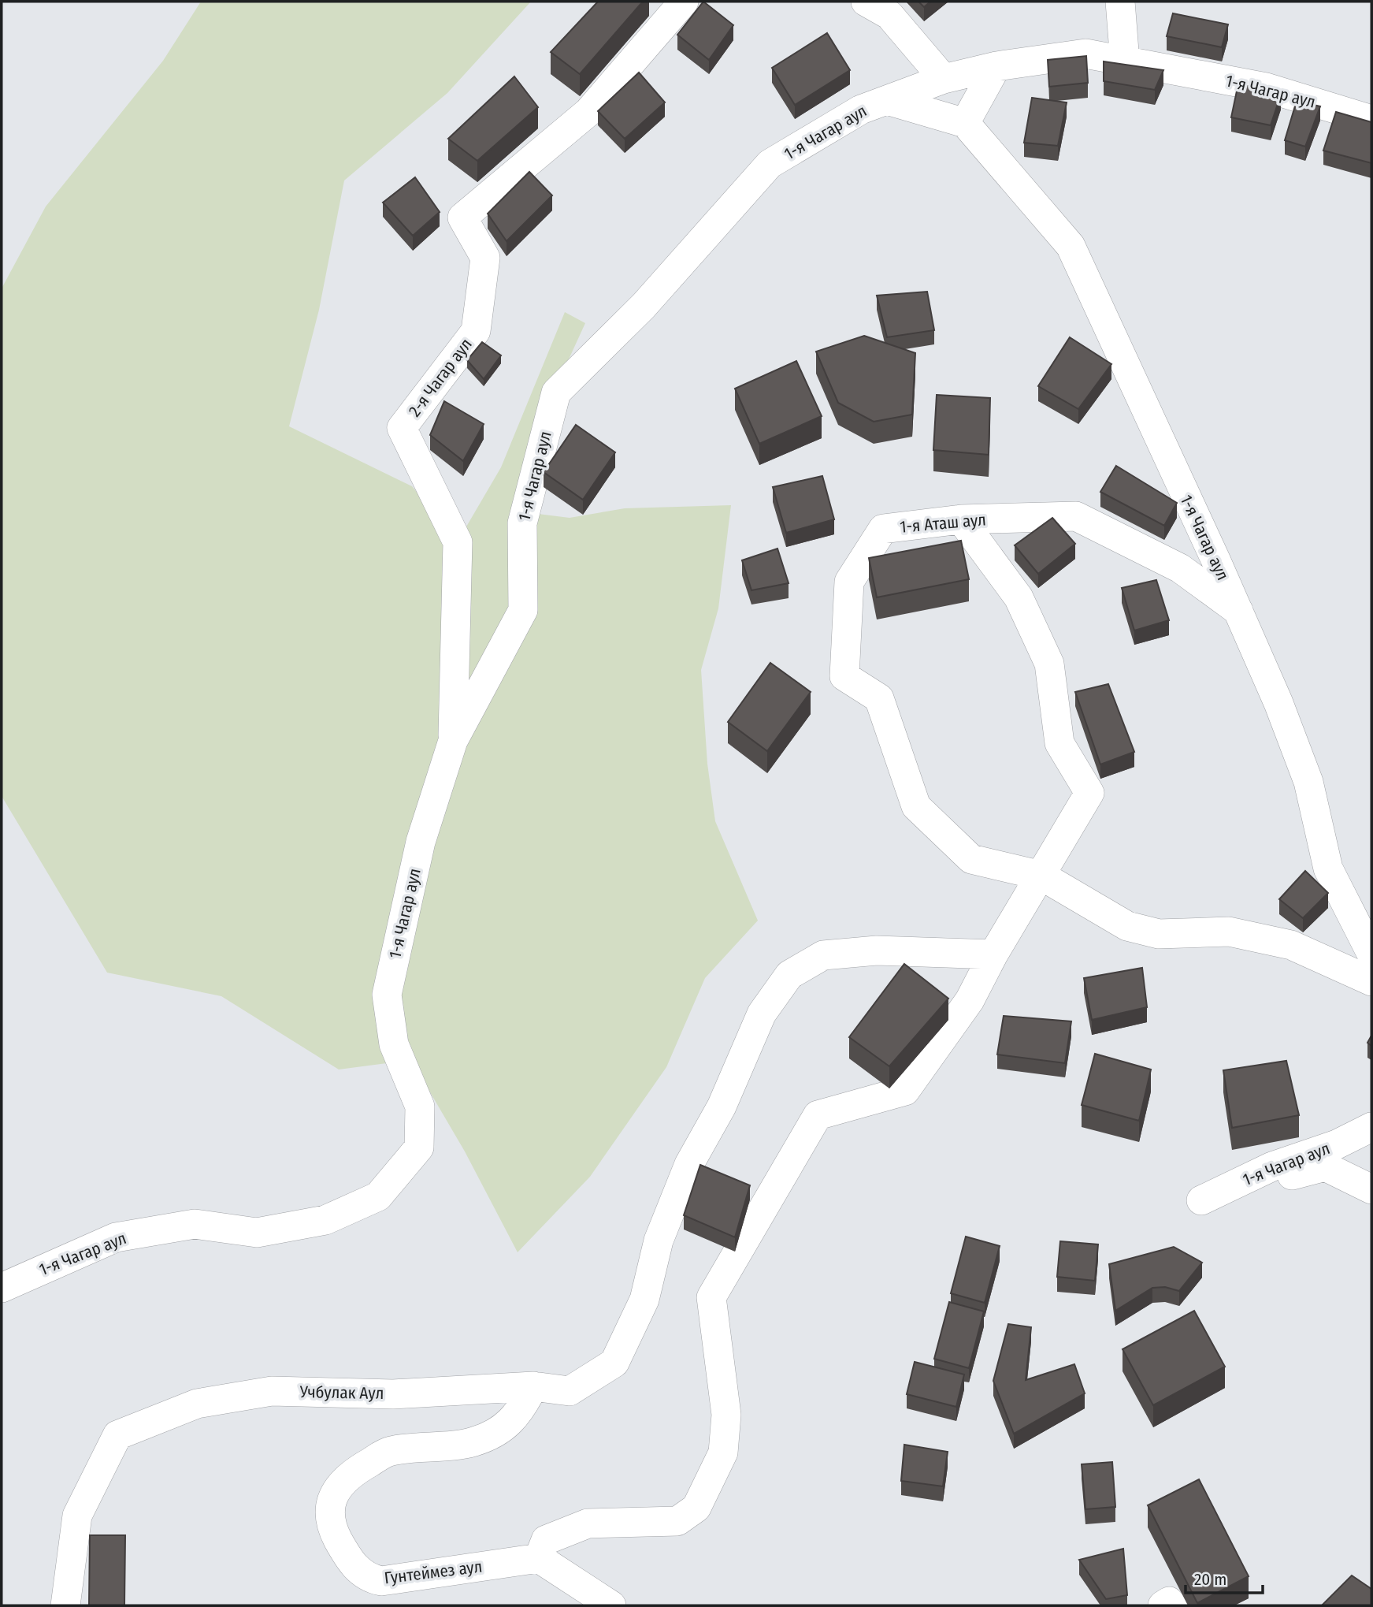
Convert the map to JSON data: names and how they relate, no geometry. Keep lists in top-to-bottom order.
{
  "streets": {
    "street": [
      "1-я Чагар аул",
      "2-я Чагар аул",
      "1-я Аташ аул",
      "Учбулак Аул",
      "Гунтеймез аул"
    ]
  },
  "crossings": [
    ["1-я Чагар аул", "2-я Чагар аул"],
    ["1-я Чагар аул", "1-я Аташ аул"],
    ["Учбулак Аул", "Гунтеймез аул"]
  ],
  "scale_bar": "20 m"
}
